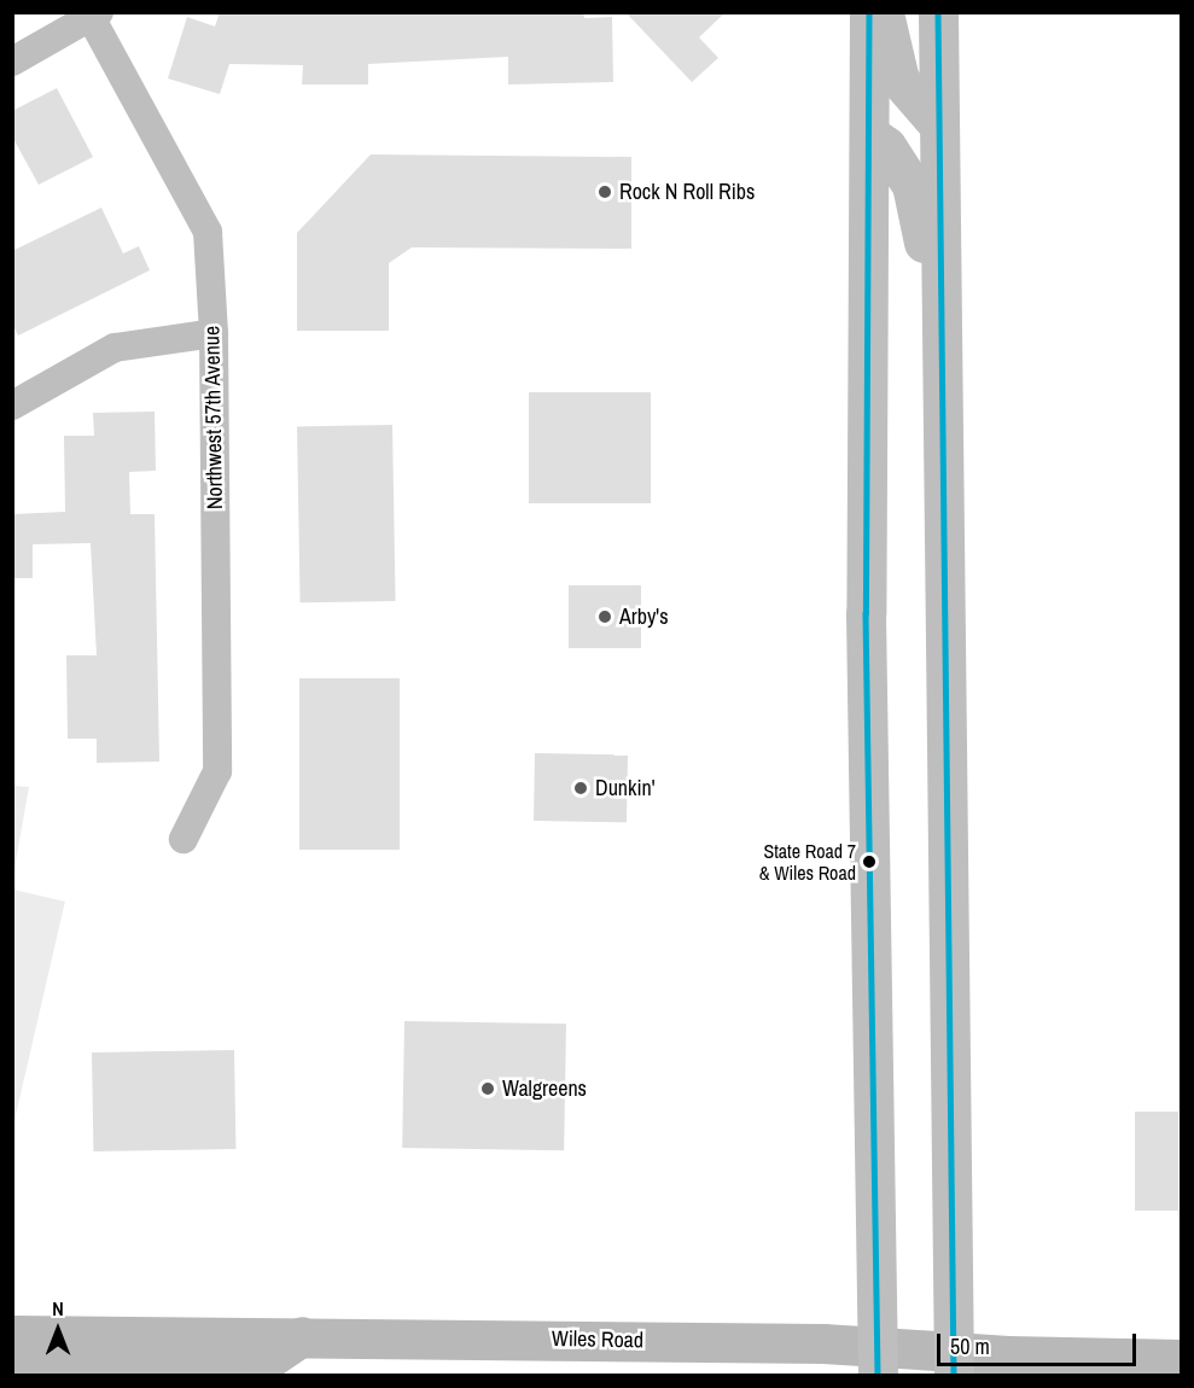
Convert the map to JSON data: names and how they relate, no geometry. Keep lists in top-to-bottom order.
{
  "streets": {
    "main road": ["Wiles Road"],
    "street": ["Northwest 57th Avenue"]
  },
  "places": [
    "Rock N Roll Ribs",
    "Arby's",
    "Dunkin'",
    "State Road 7 & Wiles Road",
    "Walgreens"
  ],
  "scale_bar": "50 m",
  "north": "top"
}
